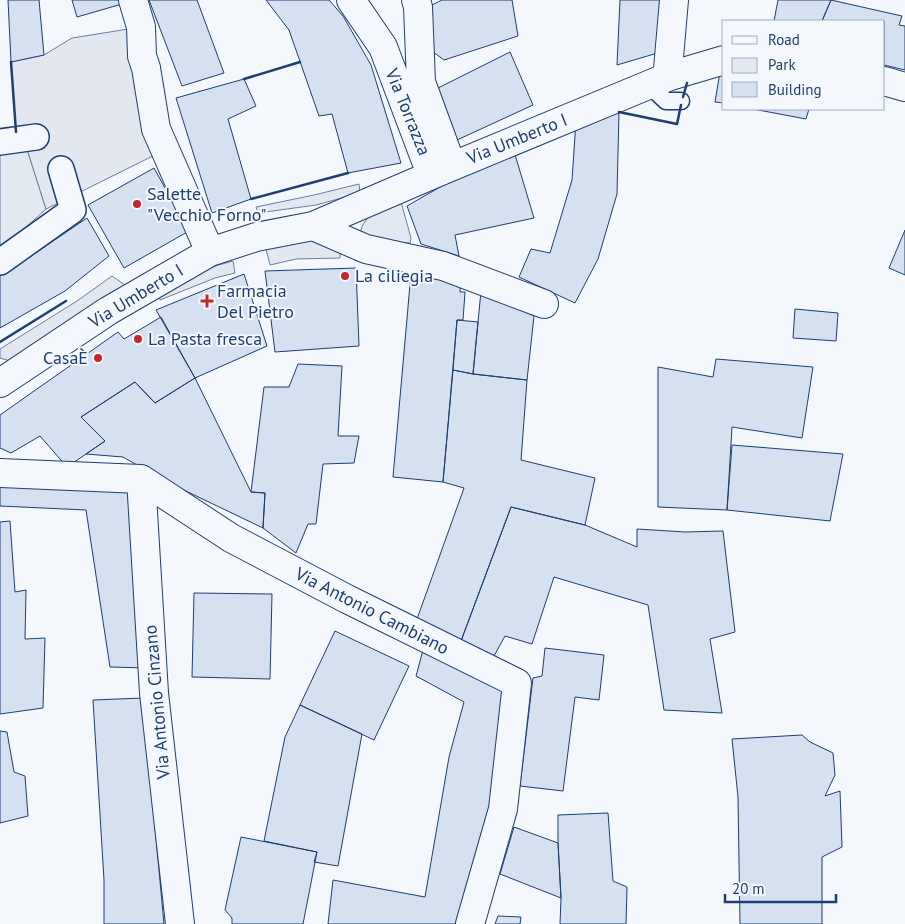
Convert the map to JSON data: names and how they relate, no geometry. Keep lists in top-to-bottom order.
{
  "streets": {
    "street": [
      "Via Torrazza",
      "Via Umberto I",
      "Via Antonio Cambiano",
      "Via Antonio Cinzano"
    ]
  },
  "crossings": [
    ["Via Torrazza", "Via Umberto I"],
    ["Via Antonio Cambiano", "Via Antonio Cinzano"]
  ],
  "places": {
    "other": [
      "Salette \"Vecchio Forno\"",
      "La ciliegia",
      "La Pasta fresca",
      "CasaÈ"
    ],
    "health": ["Farmacia Del Pietro"]
  },
  "legend": ["Road", "Park", "Building"],
  "scale_bar": "20 m"
}
